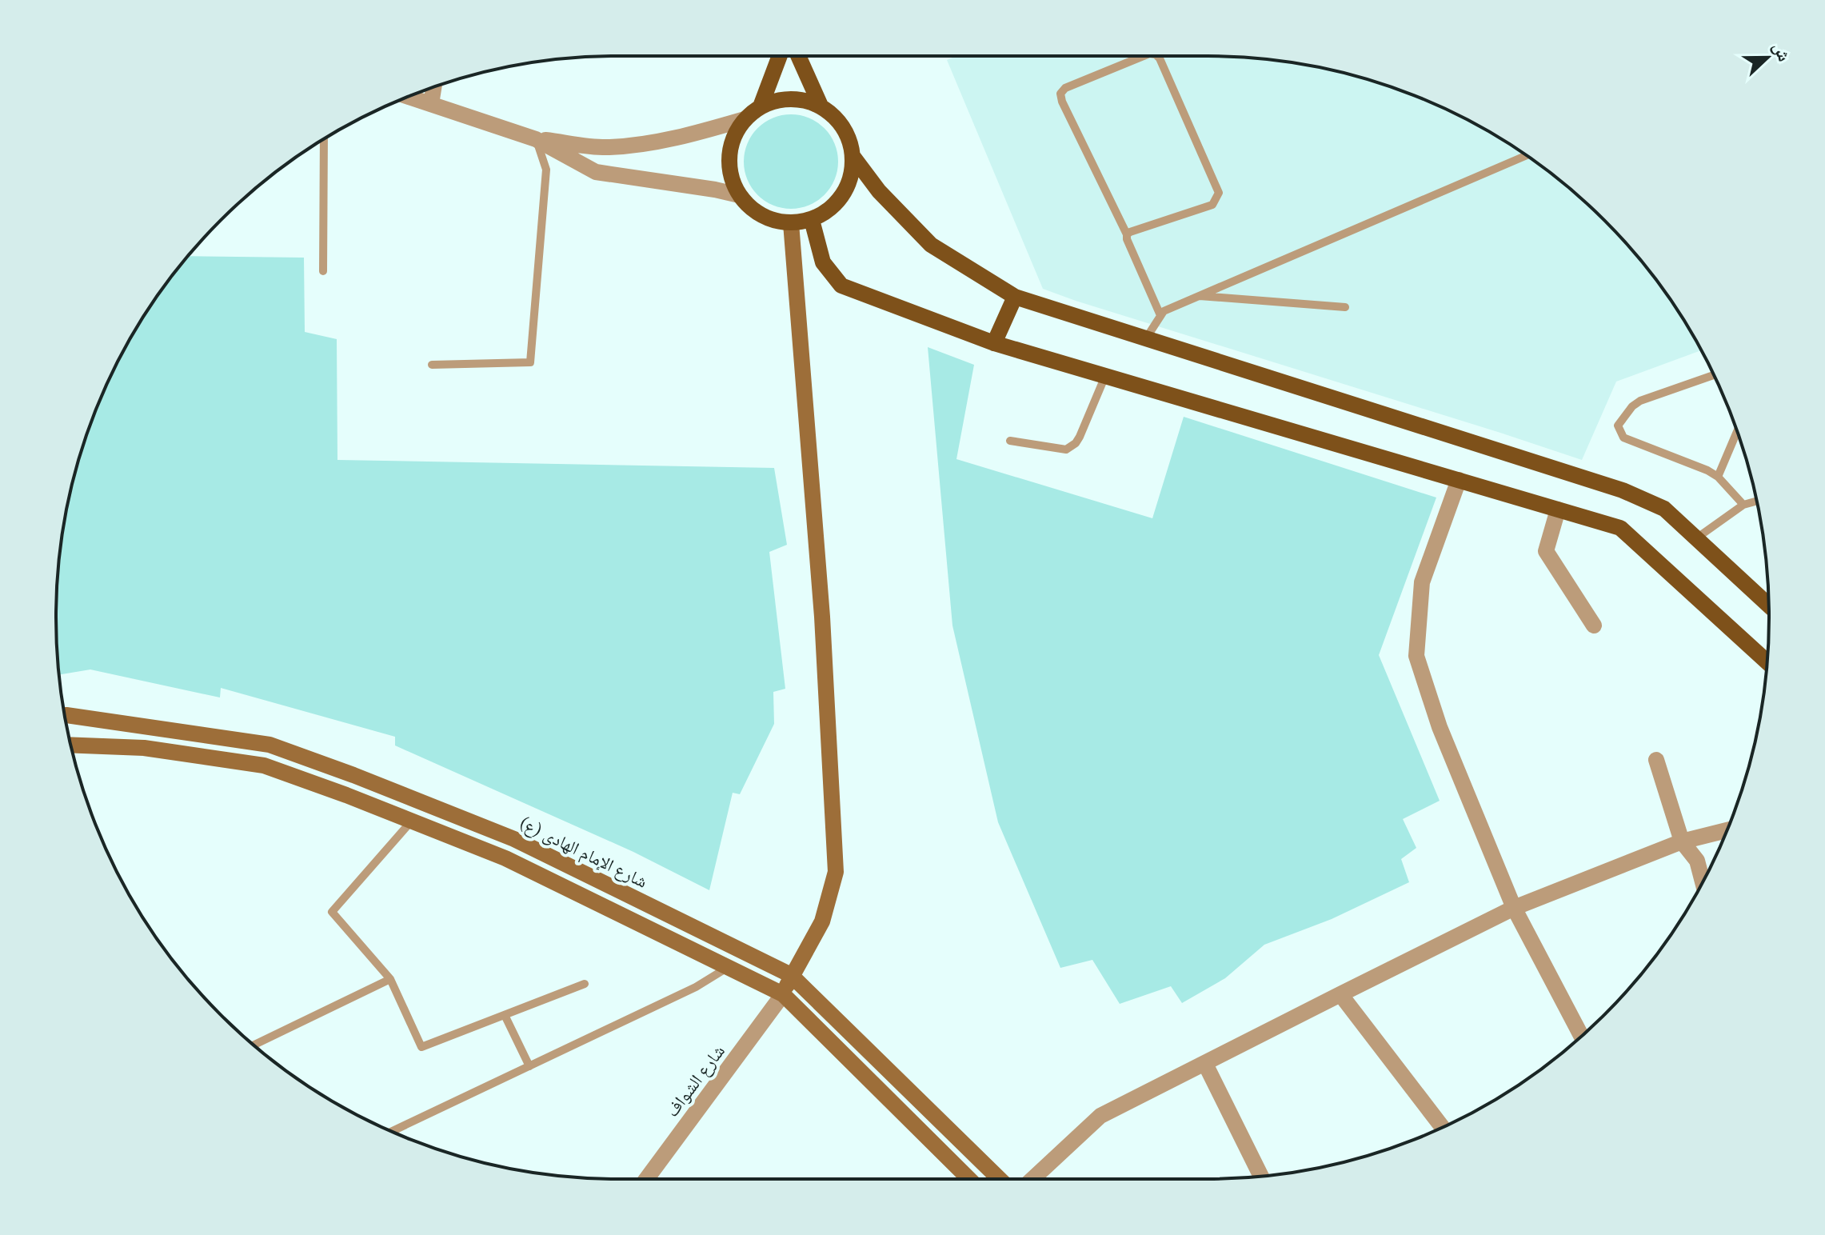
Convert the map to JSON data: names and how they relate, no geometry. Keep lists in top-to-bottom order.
{
  "streets": {
    "main road": ["شارع الإمام الهادی (ع)"],
    "street": ["شارع الشواف"]
  },
  "north": "right"
}
